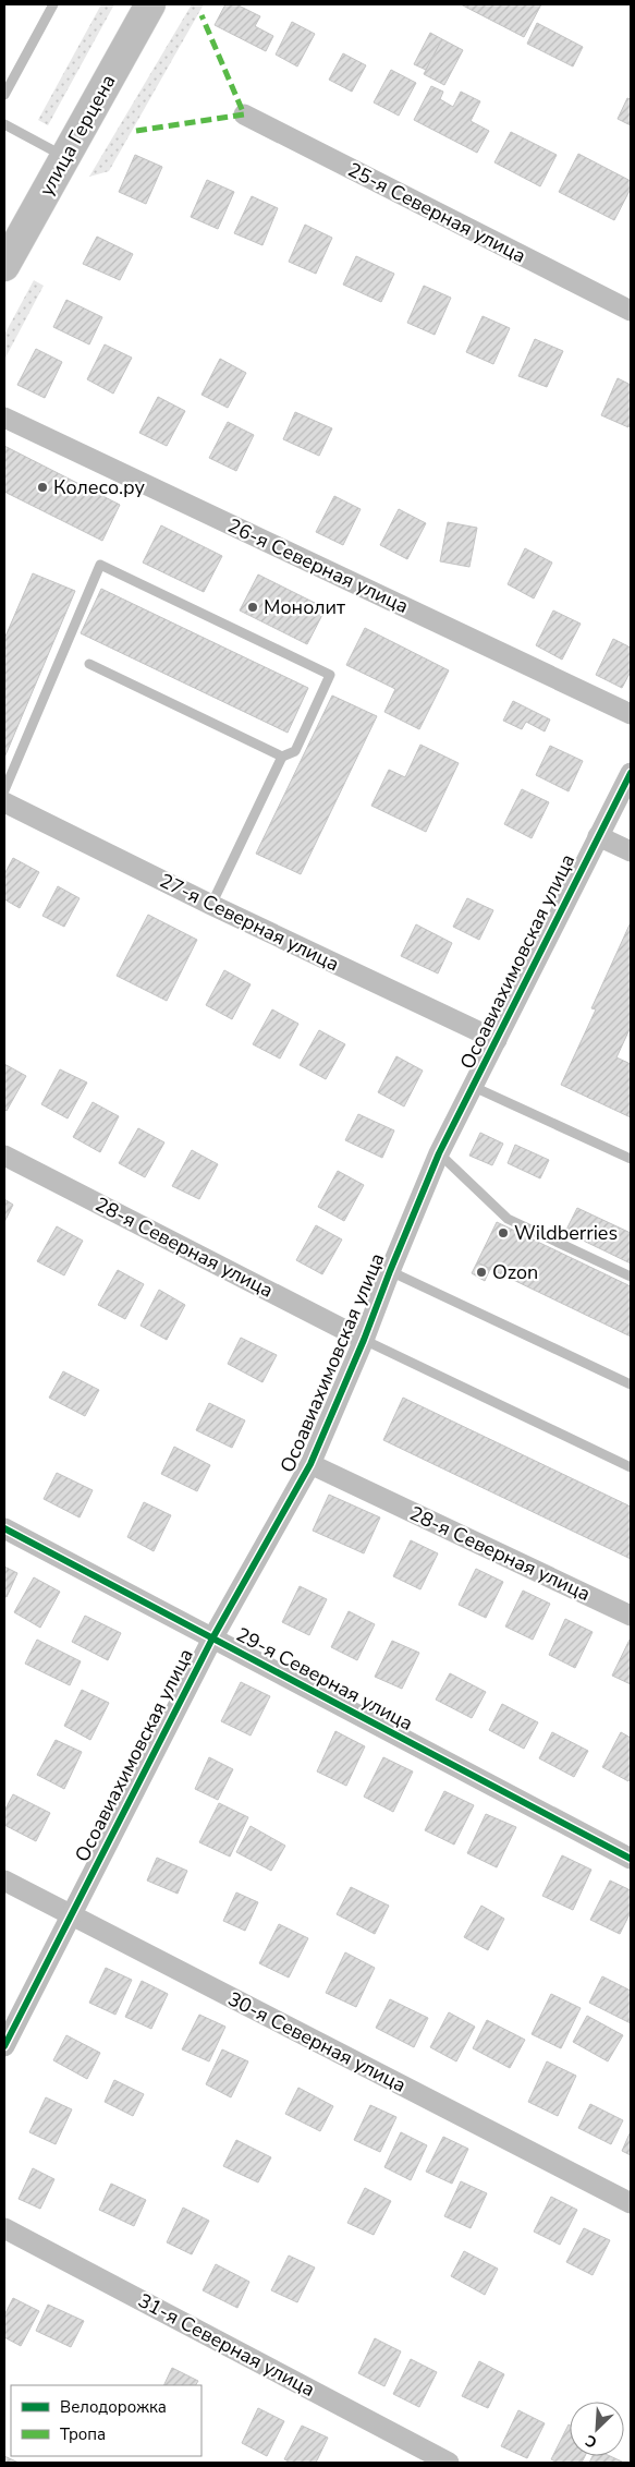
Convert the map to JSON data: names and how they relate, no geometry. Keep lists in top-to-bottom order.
{
  "streets": {
    "main road": ["улица Герцена"],
    "street": [
      "25-я Северная улица",
      "26-я Северная улица",
      "27-я Северная улица",
      "Осоавиахимовская улица",
      "28-я Северная улица",
      "29-я Северная улица",
      "30-я Северная улица",
      "31-я Северная улица"
    ]
  },
  "crossings": [
    ["27-я Северная улица", "Осоавиахимовская улица"],
    ["Осоавиахимовская улица", "28-я Северная улица"],
    ["Осоавиахимовская улица", "29-я Северная улица"],
    ["Осоавиахимовская улица", "30-я Северная улица"]
  ],
  "places": [
    "Колесо.ру",
    "Монолит",
    "Wildberries",
    "Ozon"
  ],
  "legend": ["Велодорожка", "Тропа"],
  "north": "bottom left"
}
